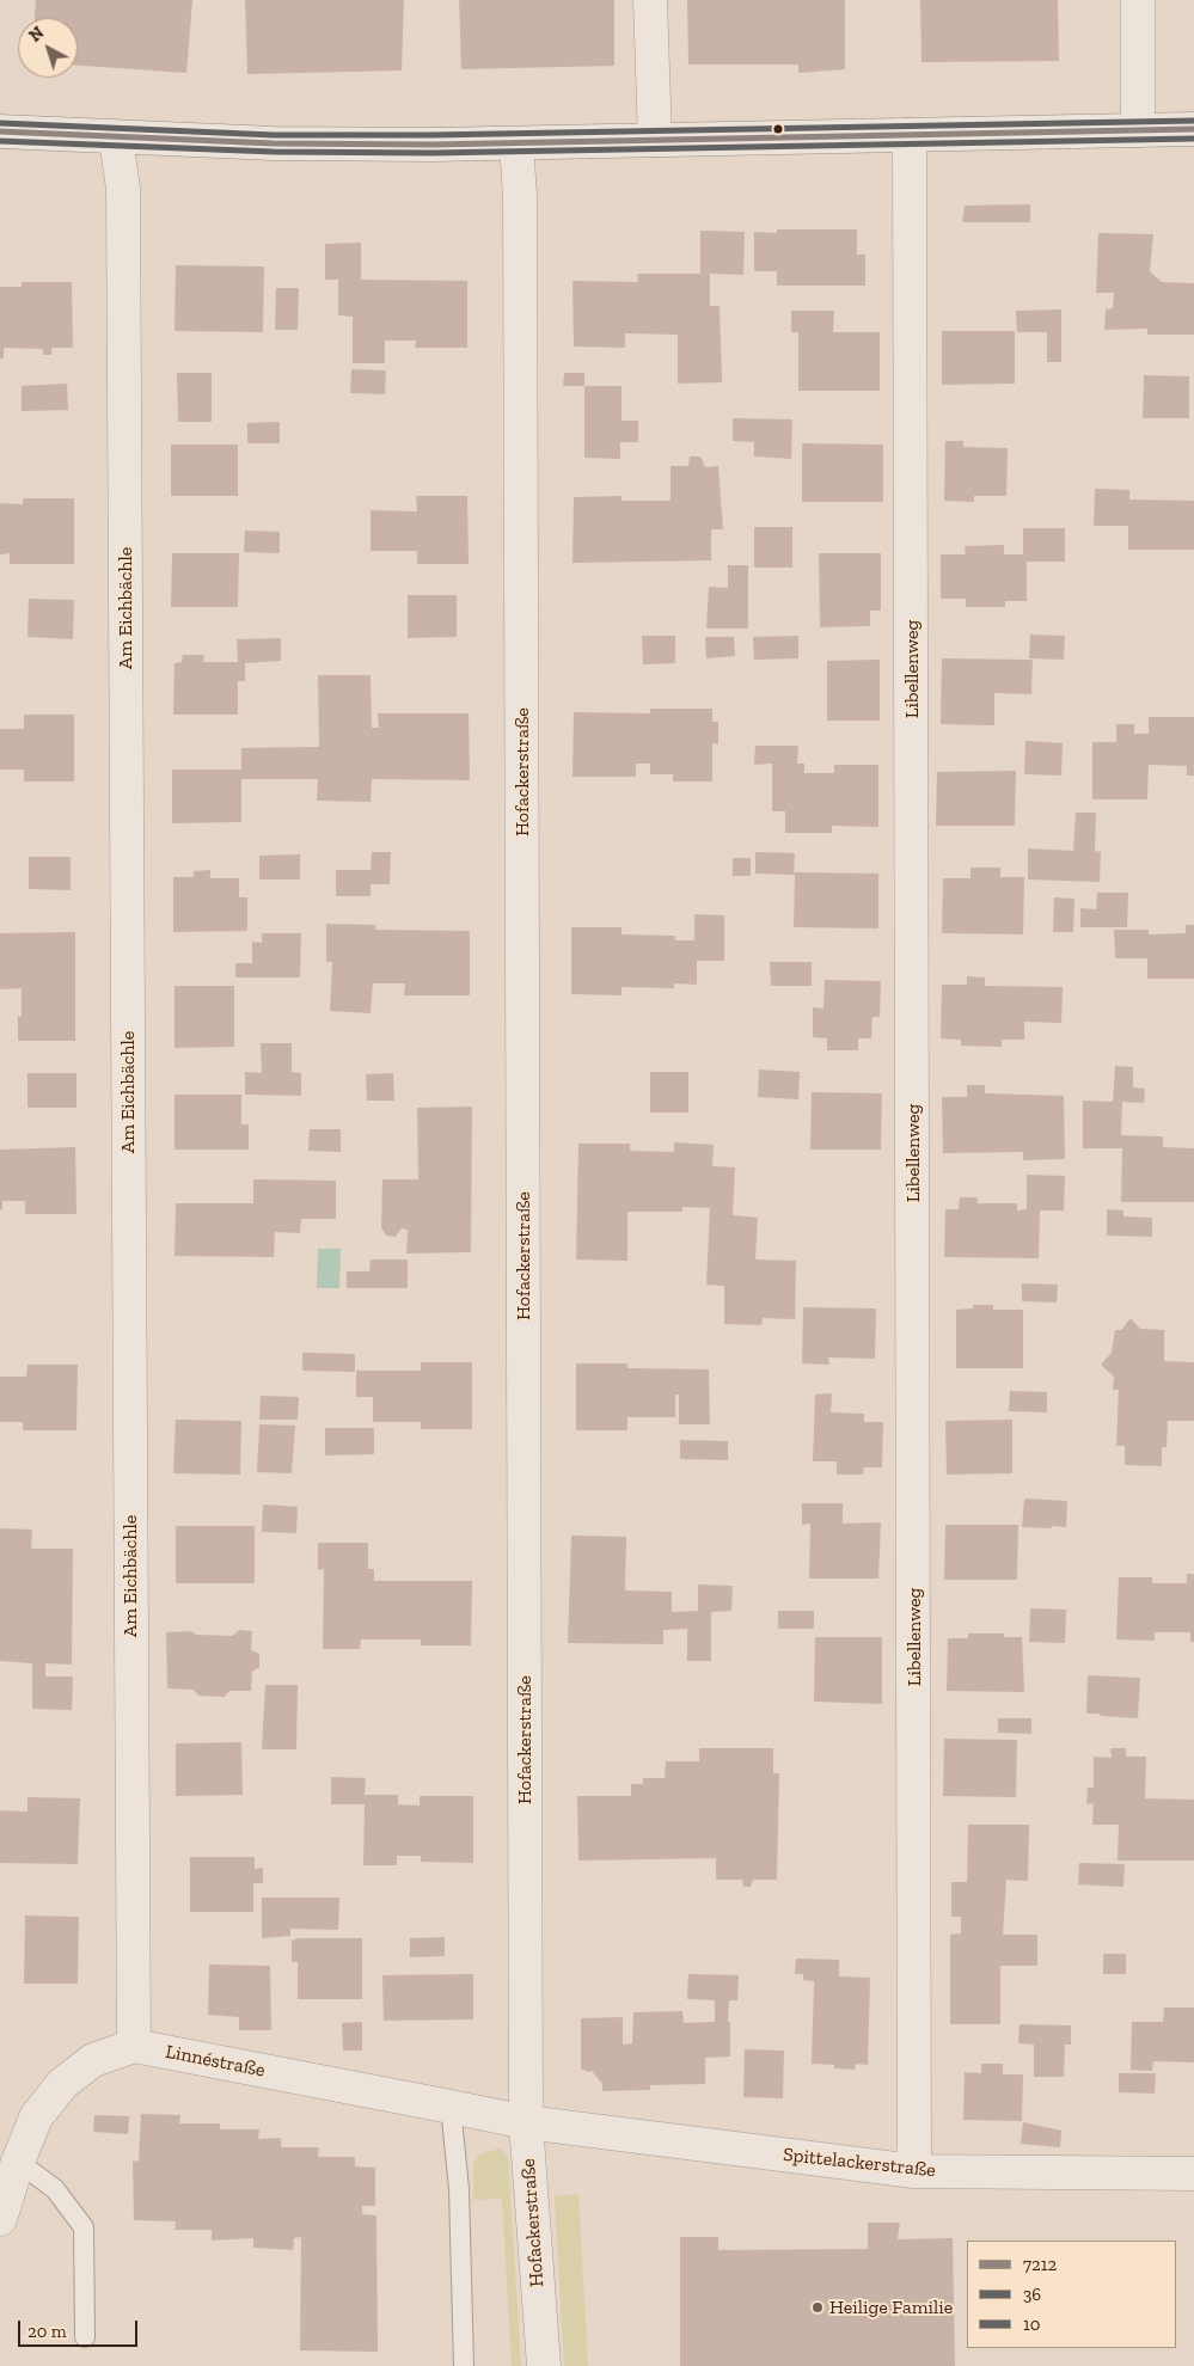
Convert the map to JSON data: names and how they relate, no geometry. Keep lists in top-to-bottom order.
{
  "streets": {
    "street": [
      "Am Eichbächle",
      "Libellenweg",
      "Hofackerstraße",
      "Linnéstraße",
      "Spittelackerstraße"
    ]
  },
  "crossings": [
    ["Am Eichbächle", "Linnéstraße"],
    ["Libellenweg", "Spittelackerstraße"],
    ["Hofackerstraße", "Linnéstraße"],
    ["Hofackerstraße", "Spittelackerstraße"],
    ["Linnéstraße", "Spittelackerstraße"]
  ],
  "places": ["Heilige Familie"],
  "lines": ["transit line 10", "transit line 7212", "transit line 36"],
  "legend": ["7212", "36", "10"],
  "scale_bar": "20 m",
  "north": "top left"
}
